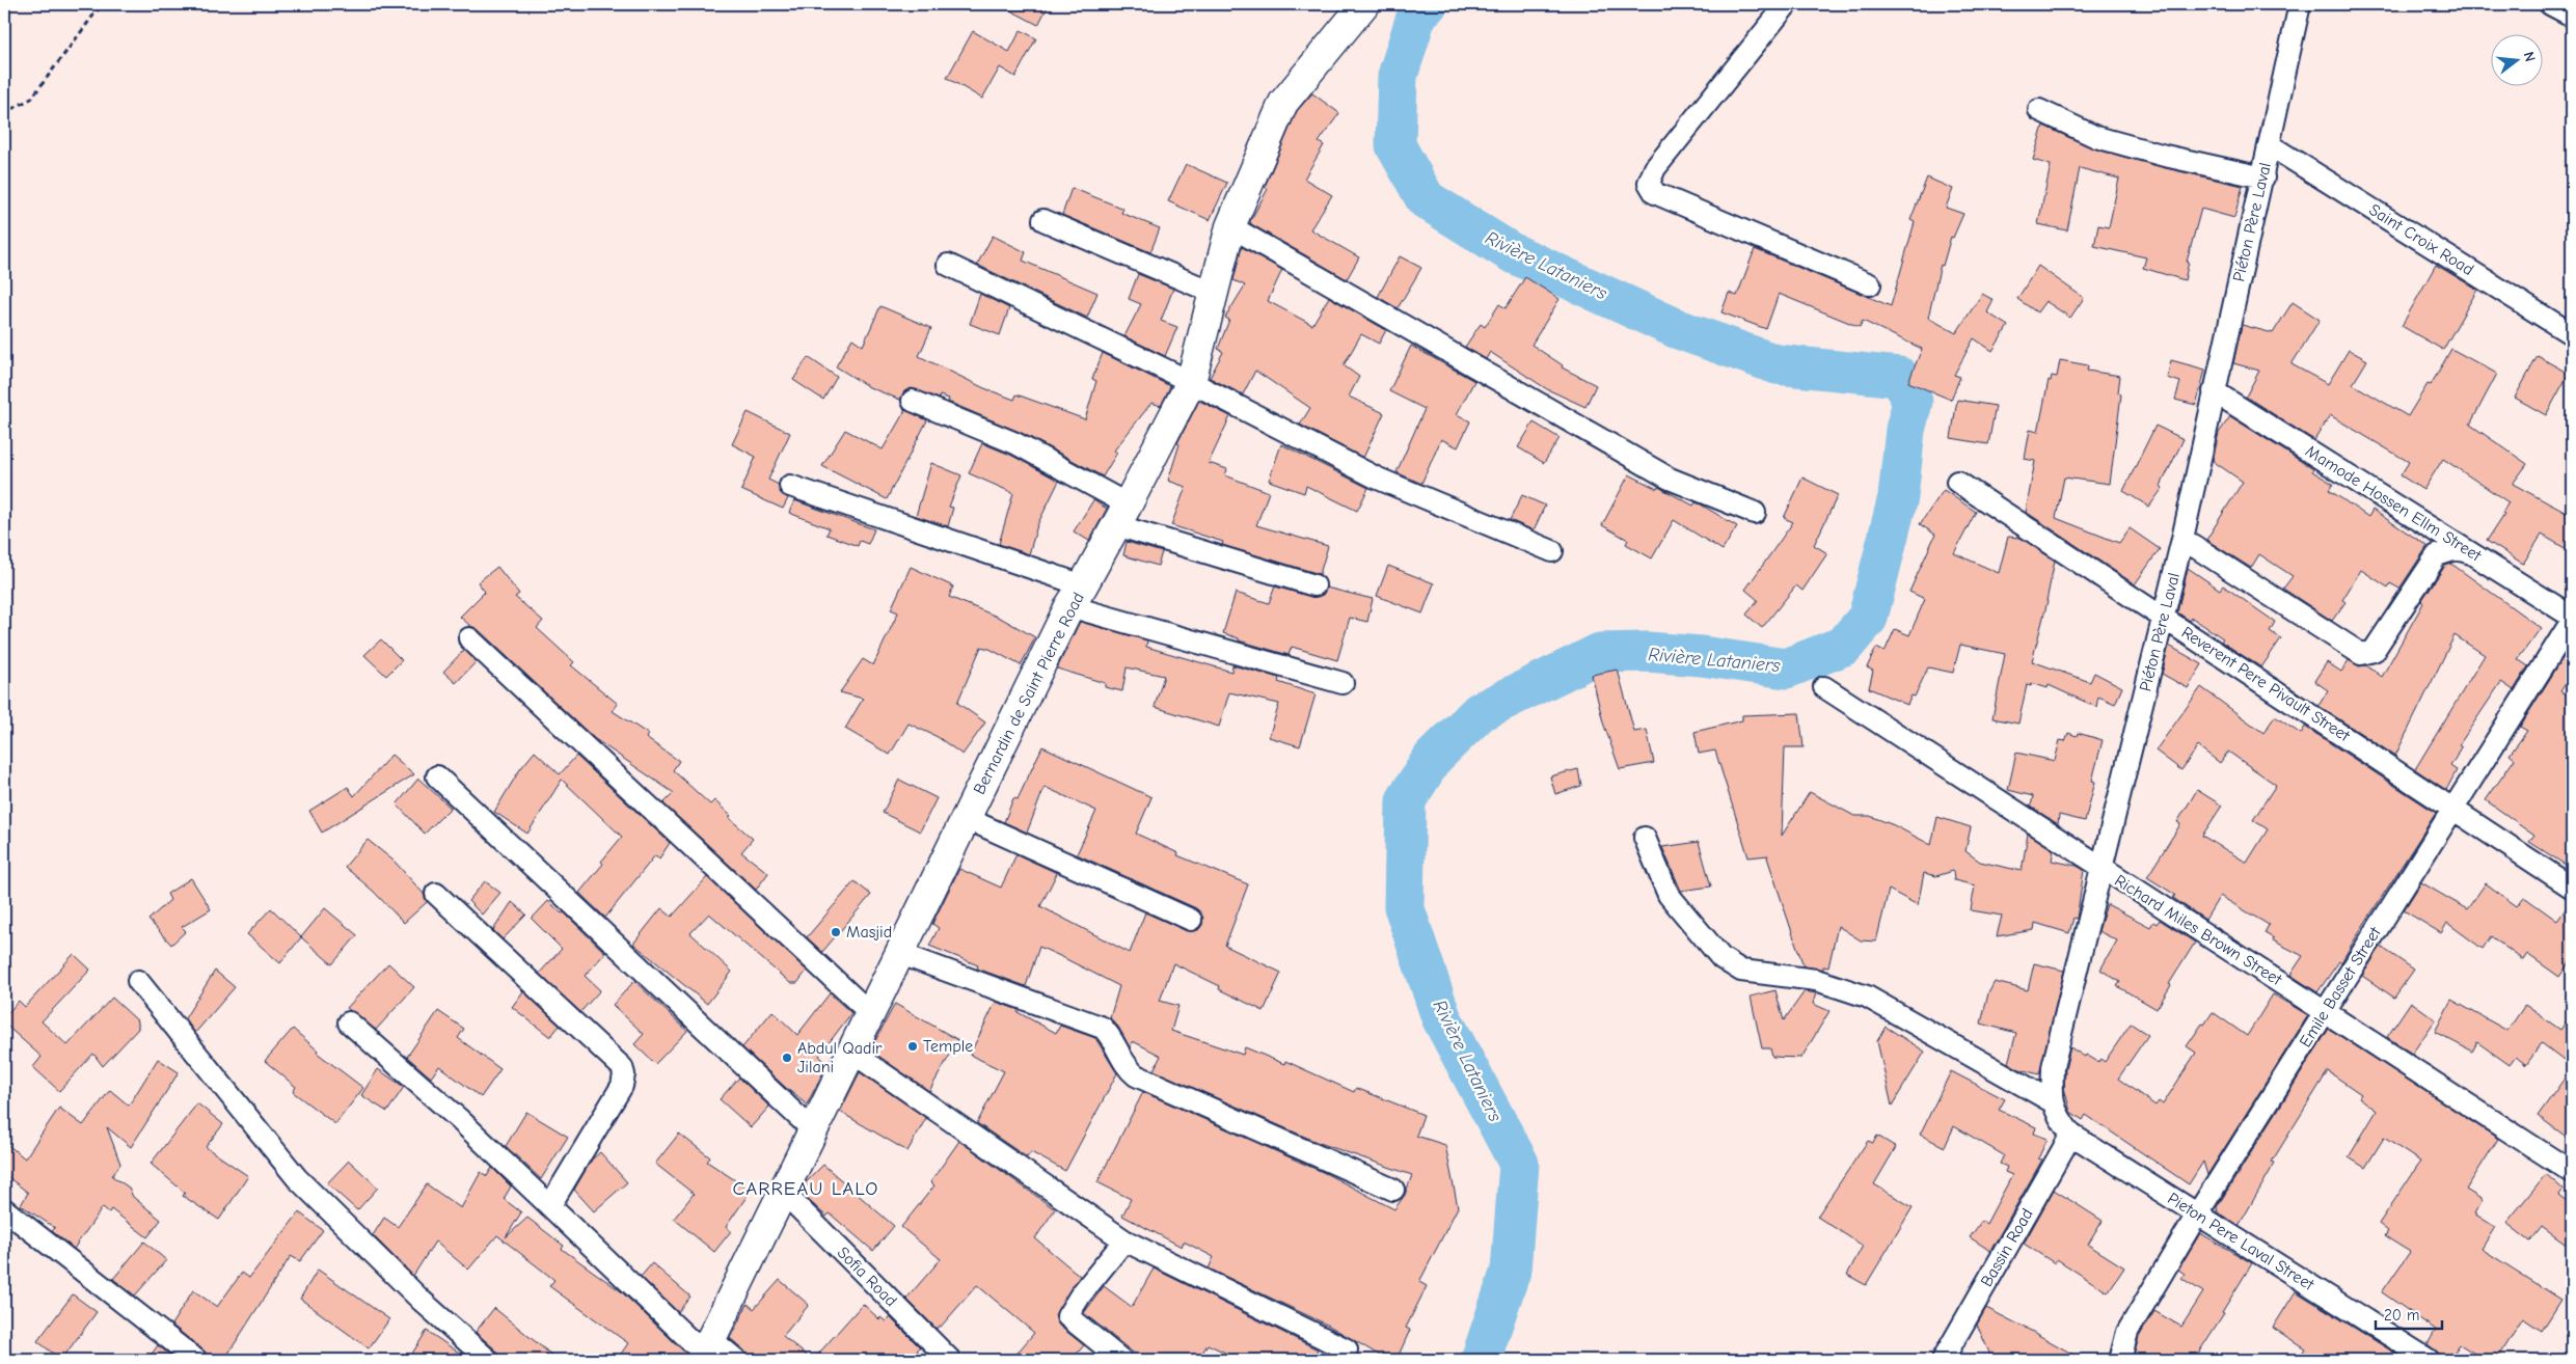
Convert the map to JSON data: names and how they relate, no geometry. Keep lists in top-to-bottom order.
{
  "streets": {
    "main road": ["Bernardin de Saint Pierre Road"],
    "street": [
      "Piéton Père Laval",
      "Saint Croix Road",
      "Mamode Hossen Ellm Street",
      "Reverent Pere Pivault Street",
      "Richard Miles Brown Street",
      "Emile Basset Street",
      "Pieton Pere Laval Street",
      "Bassin Road",
      "Sofia Road"
    ]
  },
  "crossings": [
    ["Piéton Père Laval", "Saint Croix Road"],
    ["Piéton Père Laval", "Mamode Hossen Ellm Street"],
    ["Piéton Père Laval", "Reverent Pere Pivault Street"],
    ["Piéton Père Laval", "Richard Miles Brown Street"],
    ["Piéton Père Laval", "Pieton Pere Laval Street"],
    ["Reverent Pere Pivault Street", "Emile Basset Street"],
    ["Bernardin de Saint Pierre Road", "Sofia Road"],
    ["Richard Miles Brown Street", "Emile Basset Street"],
    ["Emile Basset Street", "Pieton Pere Laval Street"],
    ["Pieton Pere Laval Street", "Bassin Road"]
  ],
  "districts": ["CARREAU LALO"],
  "water": ["Rivière Lataniers"],
  "places": ["Masjid", "Temple", "Abdul Qadir Jilani"],
  "scale_bar": "20 m",
  "north": "right"
}
